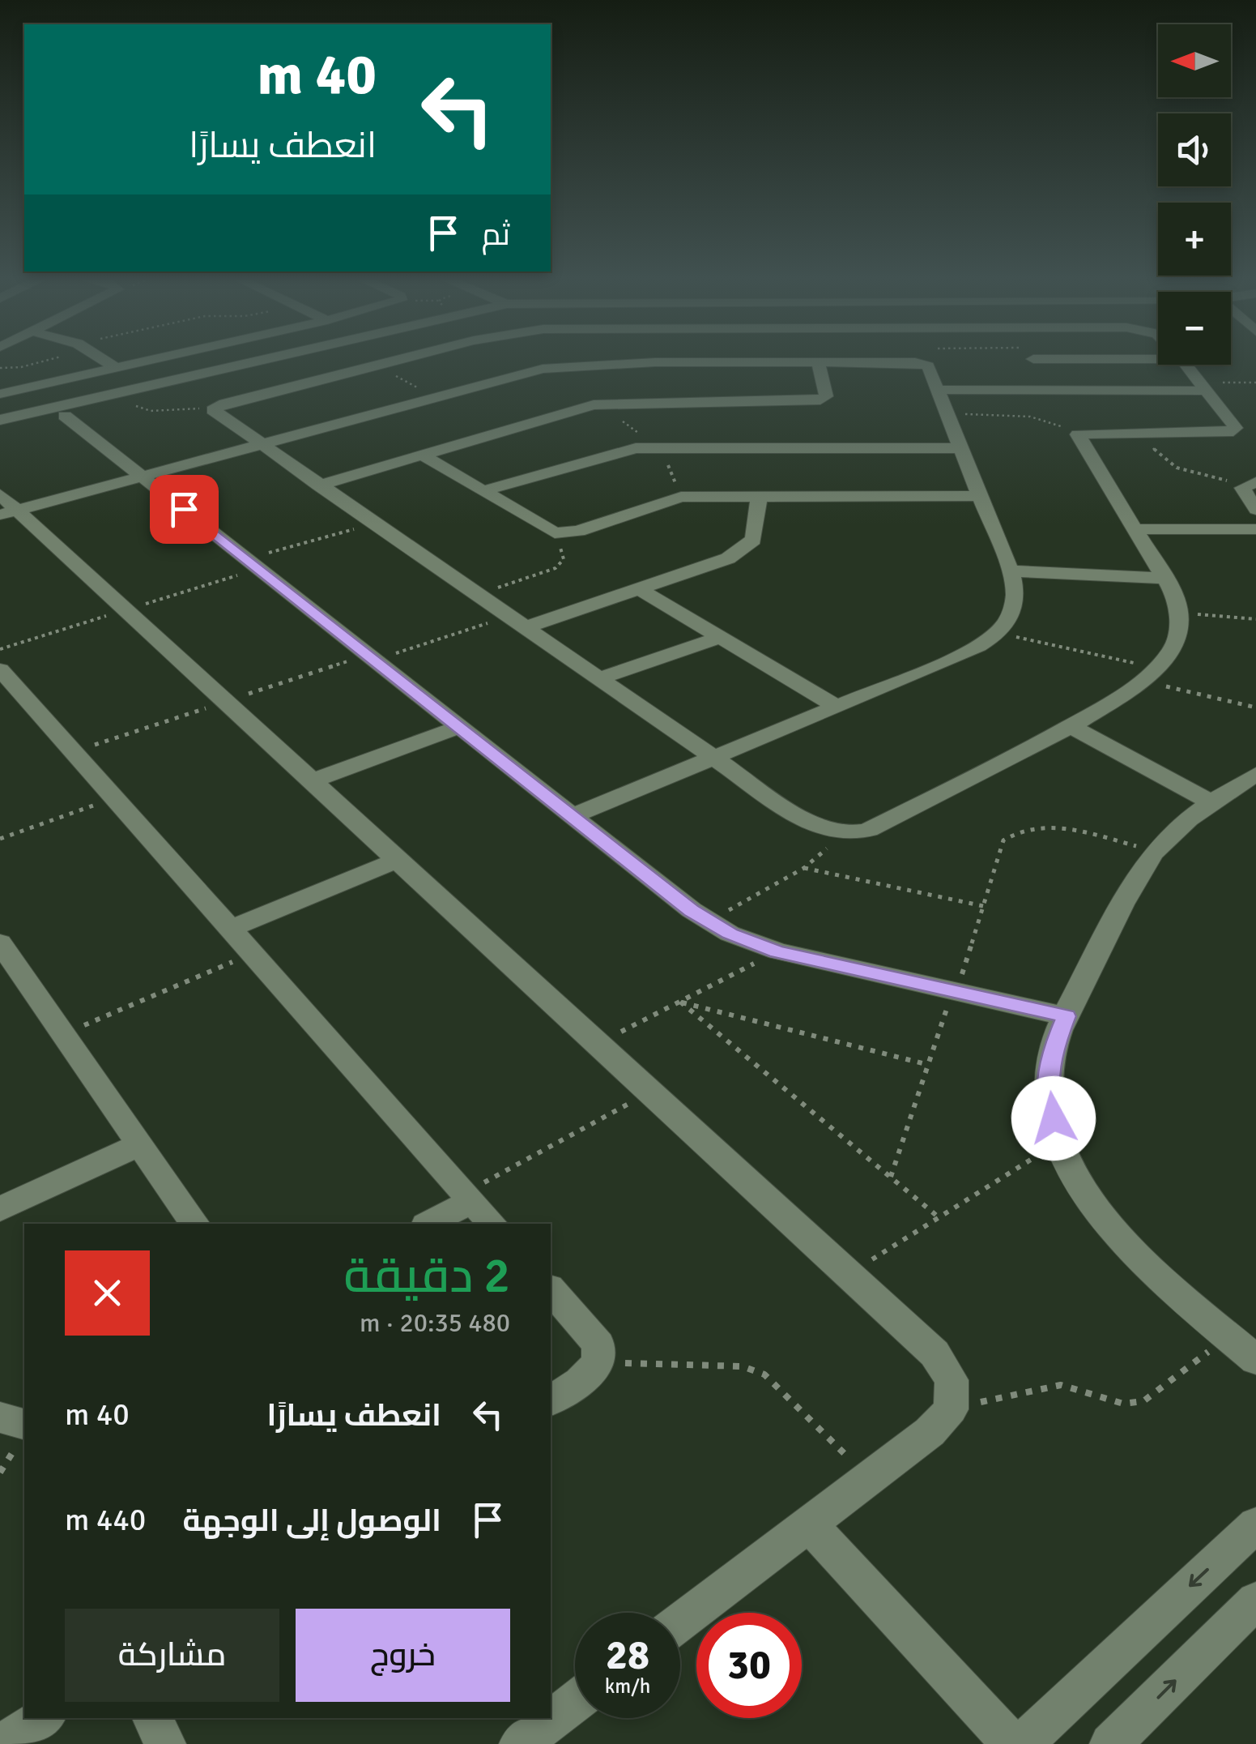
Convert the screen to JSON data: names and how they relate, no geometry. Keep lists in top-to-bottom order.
{
  "north": "left",
  "page": {
    "map_buttons": ["+", "−"],
    "turn": ["40 m", "انعطف يسارًا"],
    "then": "ثم",
    "heading": ["2 دقيقة", "480 m · 20:35"],
    "list": [
      {
        "name": "انعطف يسارًا",
        "value": "40 m"
      },
      {
        "name": "الوصول إلى الوجهة",
        "value": "440 m"
      }
    ],
    "buttons": ["خروج", "مشاركة"],
    "speed": "28 km/h",
    "limit": "30"
  }
}
